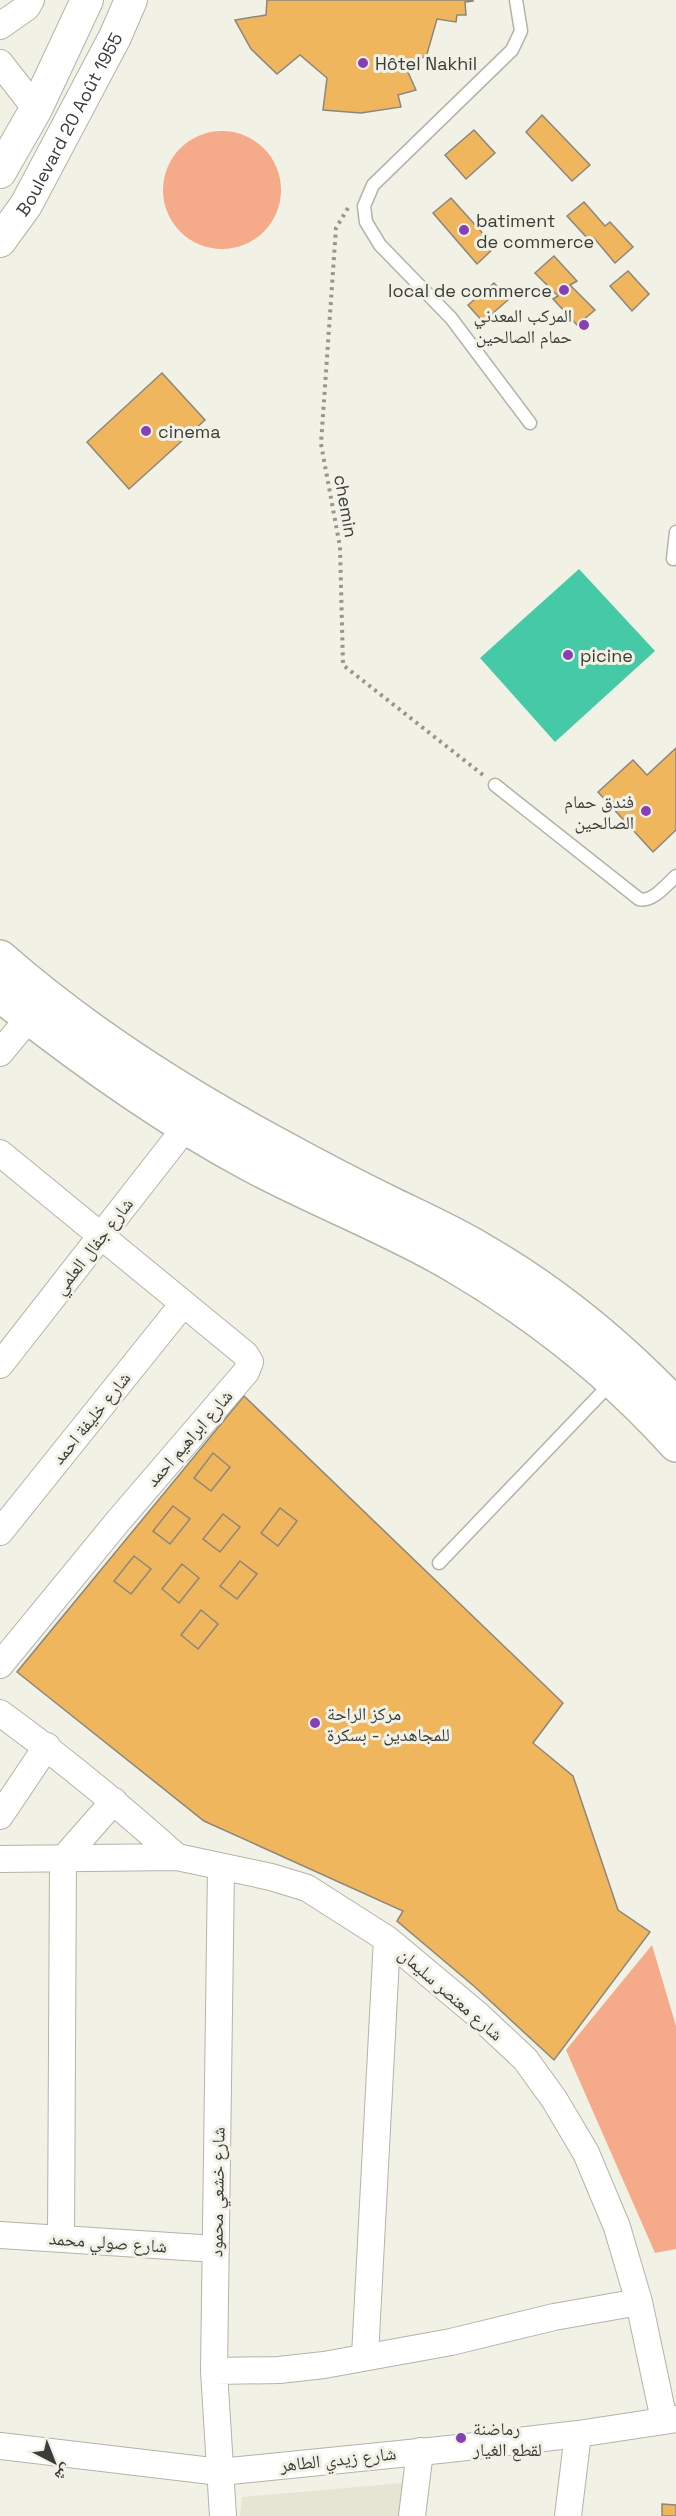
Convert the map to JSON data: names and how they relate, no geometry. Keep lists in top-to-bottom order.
{
  "streets": {
    "street": [
      "Boulevard 20 Août 1955",
      "شارع جفال العلمي",
      "شارع خليفة احمد",
      "شارع ابراهيم احمد",
      "شارع معنصر سليمان",
      "شارع خشعي محمود",
      "شارع صولي محمد",
      "شارع زيدي الطاهر"
    ],
    "path": ["chemin"]
  },
  "crossings": [
    ["شارع جفال العلمي", "شارع ابراهيم احمد"],
    ["شارع خليفة احمد", "شارع ابراهيم احمد"],
    ["شارع معنصر سليمان", "شارع خشعي محمود"],
    ["شارع معنصر سليمان", "شارع زيدي الطاهر"],
    ["شارع خشعي محمود", "شارع صولي محمد"],
    ["شارع خشعي محمود", "شارع زيدي الطاهر"]
  ],
  "places": [
    "Hôtel Nakhil",
    "batiment de commerce",
    "local de commerce",
    "المركب المعدني حمام الصالحين",
    "cinema",
    "picine",
    "فندق حمام الصالحين",
    "مركز الراحة للمجاهدين - بسكرة",
    "رماضنة لقطع الغيار"
  ],
  "north": "bottom right"
}
